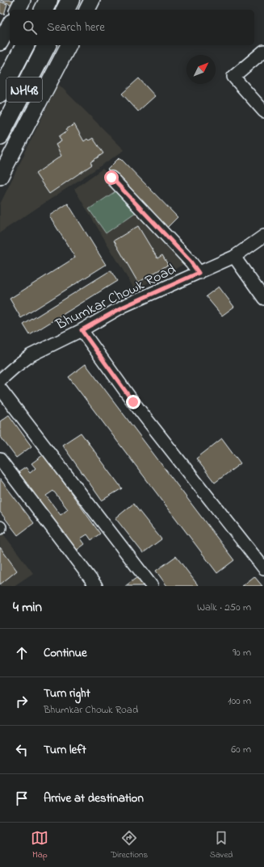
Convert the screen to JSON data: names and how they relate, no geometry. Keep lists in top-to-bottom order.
{
  "streets": {
    "highway": ["NH48"],
    "street": ["Bhumkar Chowk Road"]
  },
  "north": "top right",
  "page": {
    "search": "Search here",
    "heading": ["4 min", "Walk · 250 m"],
    "list": [
      ["Continue", "90 m"],
      ["Turn right", "Bhumkar Chowk Road", "100 m"],
      ["Turn left", "60 m"],
      "Arrive at destination"
    ],
    "nav": ["Map", "Directions", "Saved"]
  }
}
